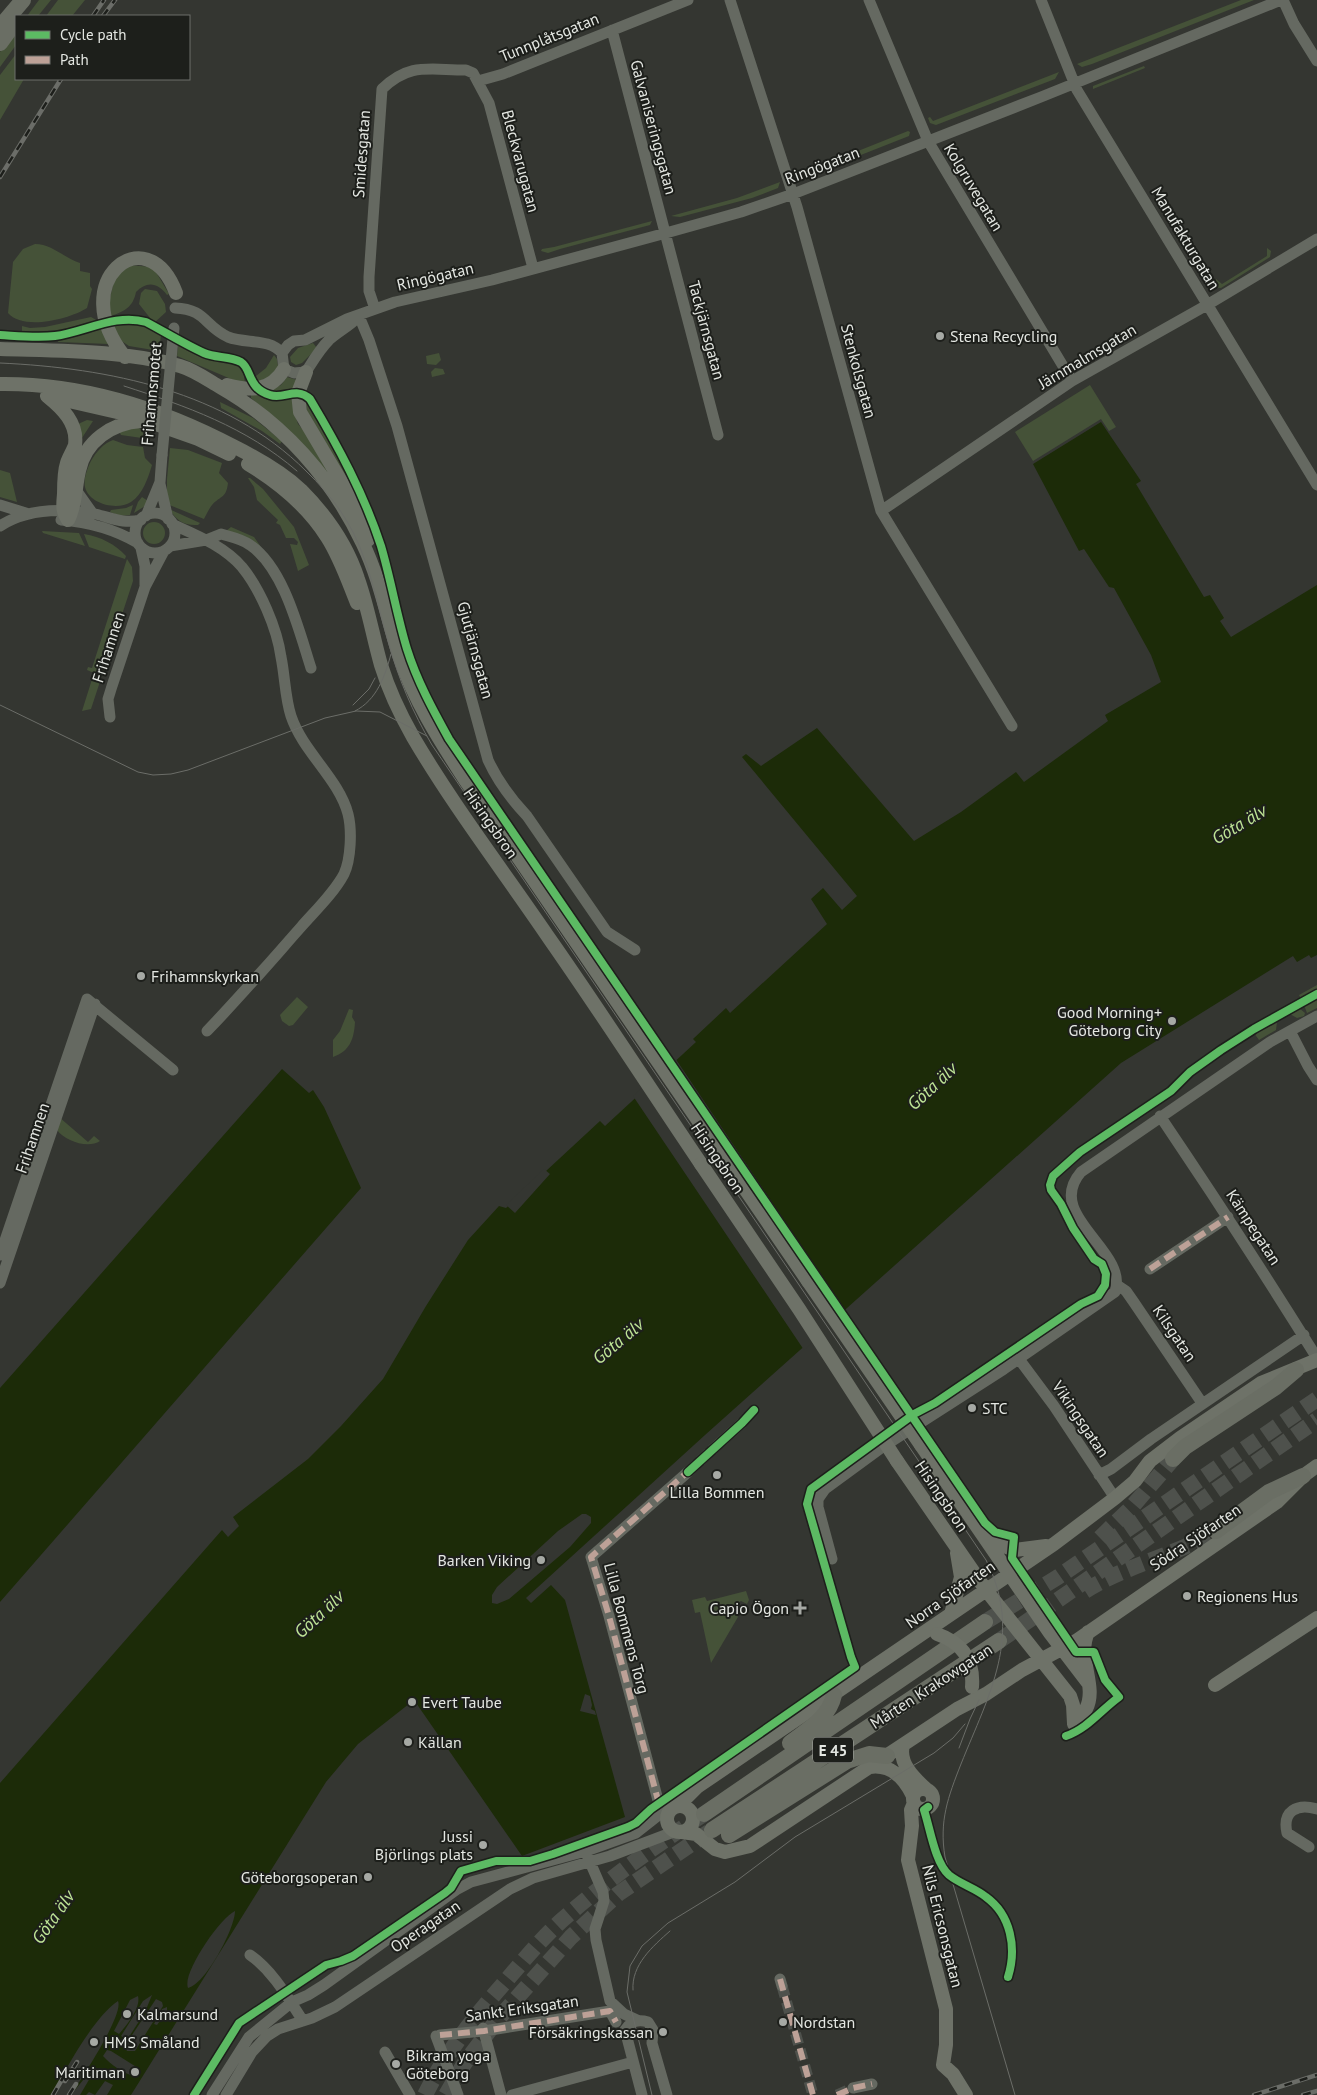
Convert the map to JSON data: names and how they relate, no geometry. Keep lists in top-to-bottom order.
{
  "streets": {
    "highway": ["Mårten Krakowgatan", "E 45"],
    "main road": [
      "Hisingsbron",
      "Södra Sjöfarten",
      "Norra Sjöfarten",
      "Nils Ericsonsgatan"
    ],
    "street": [
      "Tunnplåtsgatan",
      "Galvaniseringsgatan",
      "Smidesgatan",
      "Bleckvarugatan",
      "Ringögatan",
      "Kolgruvegatan",
      "Manufakturgatan",
      "Tackjärnsgatan",
      "Järnmalmsgatan",
      "Stenkolsgatan",
      "Frihamnsmotet",
      "Frihamnen",
      "Gjutjärnsgatan",
      "Kämpegatan",
      "Kilsgatan",
      "Vikingsgatan",
      "Lilla Bommens Torg",
      "Operagatan",
      "Sankt Eriksgatan"
    ]
  },
  "crossings": [
    ["Tunnplåtsgatan", "Galvaniseringsgatan"],
    ["Tunnplåtsgatan", "Bleckvarugatan"],
    ["Galvaniseringsgatan", "Ringögatan"],
    ["Galvaniseringsgatan", "Tackjärnsgatan"],
    ["Smidesgatan", "Bleckvarugatan"],
    ["Smidesgatan", "Ringögatan"],
    ["Bleckvarugatan", "Ringögatan"],
    ["Ringögatan", "Kolgruvegatan"],
    ["Ringögatan", "Manufakturgatan"],
    ["Ringögatan", "Tackjärnsgatan"],
    ["Ringögatan", "Stenkolsgatan"],
    ["Ringögatan", "Gjutjärnsgatan"],
    ["Kolgruvegatan", "Järnmalmsgatan"],
    ["Manufakturgatan", "Järnmalmsgatan"],
    ["Järnmalmsgatan", "Stenkolsgatan"],
    ["Frihamnsmotet", "Frihamnen"],
    ["Hisingsbron", "Södra Sjöfarten"],
    ["Hisingsbron", "Norra Sjöfarten"],
    ["Kämpegatan", "Norra Sjöfarten"],
    ["Vikingsgatan", "Norra Sjöfarten"],
    ["Södra Sjöfarten", "Norra Sjöfarten"],
    ["Södra Sjöfarten", "Mårten Krakowgatan"],
    ["Södra Sjöfarten", "Operagatan"],
    ["Norra Sjöfarten", "Mårten Krakowgatan"],
    ["Norra Sjöfarten", "Operagatan"]
  ],
  "water": ["Göta älv"],
  "places": {
    "other": [
      "Stena Recycling",
      "Frihamnskyrkan",
      "Good Morning+ Göteborg City",
      "STC",
      "Lilla Bommen",
      "Barken Viking",
      "Regionens Hus",
      "Evert Taube",
      "Källan",
      "Jussi Björlings plats",
      "Göteborgsoperan",
      "Kalmarsund",
      "Nordstan",
      "Försäkringskassan",
      "HMS Småland",
      "Bikram yoga Göteborg",
      "Maritiman"
    ],
    "health": ["Capio Ögon"]
  },
  "legend": ["Cycle path", "Path"]
}
